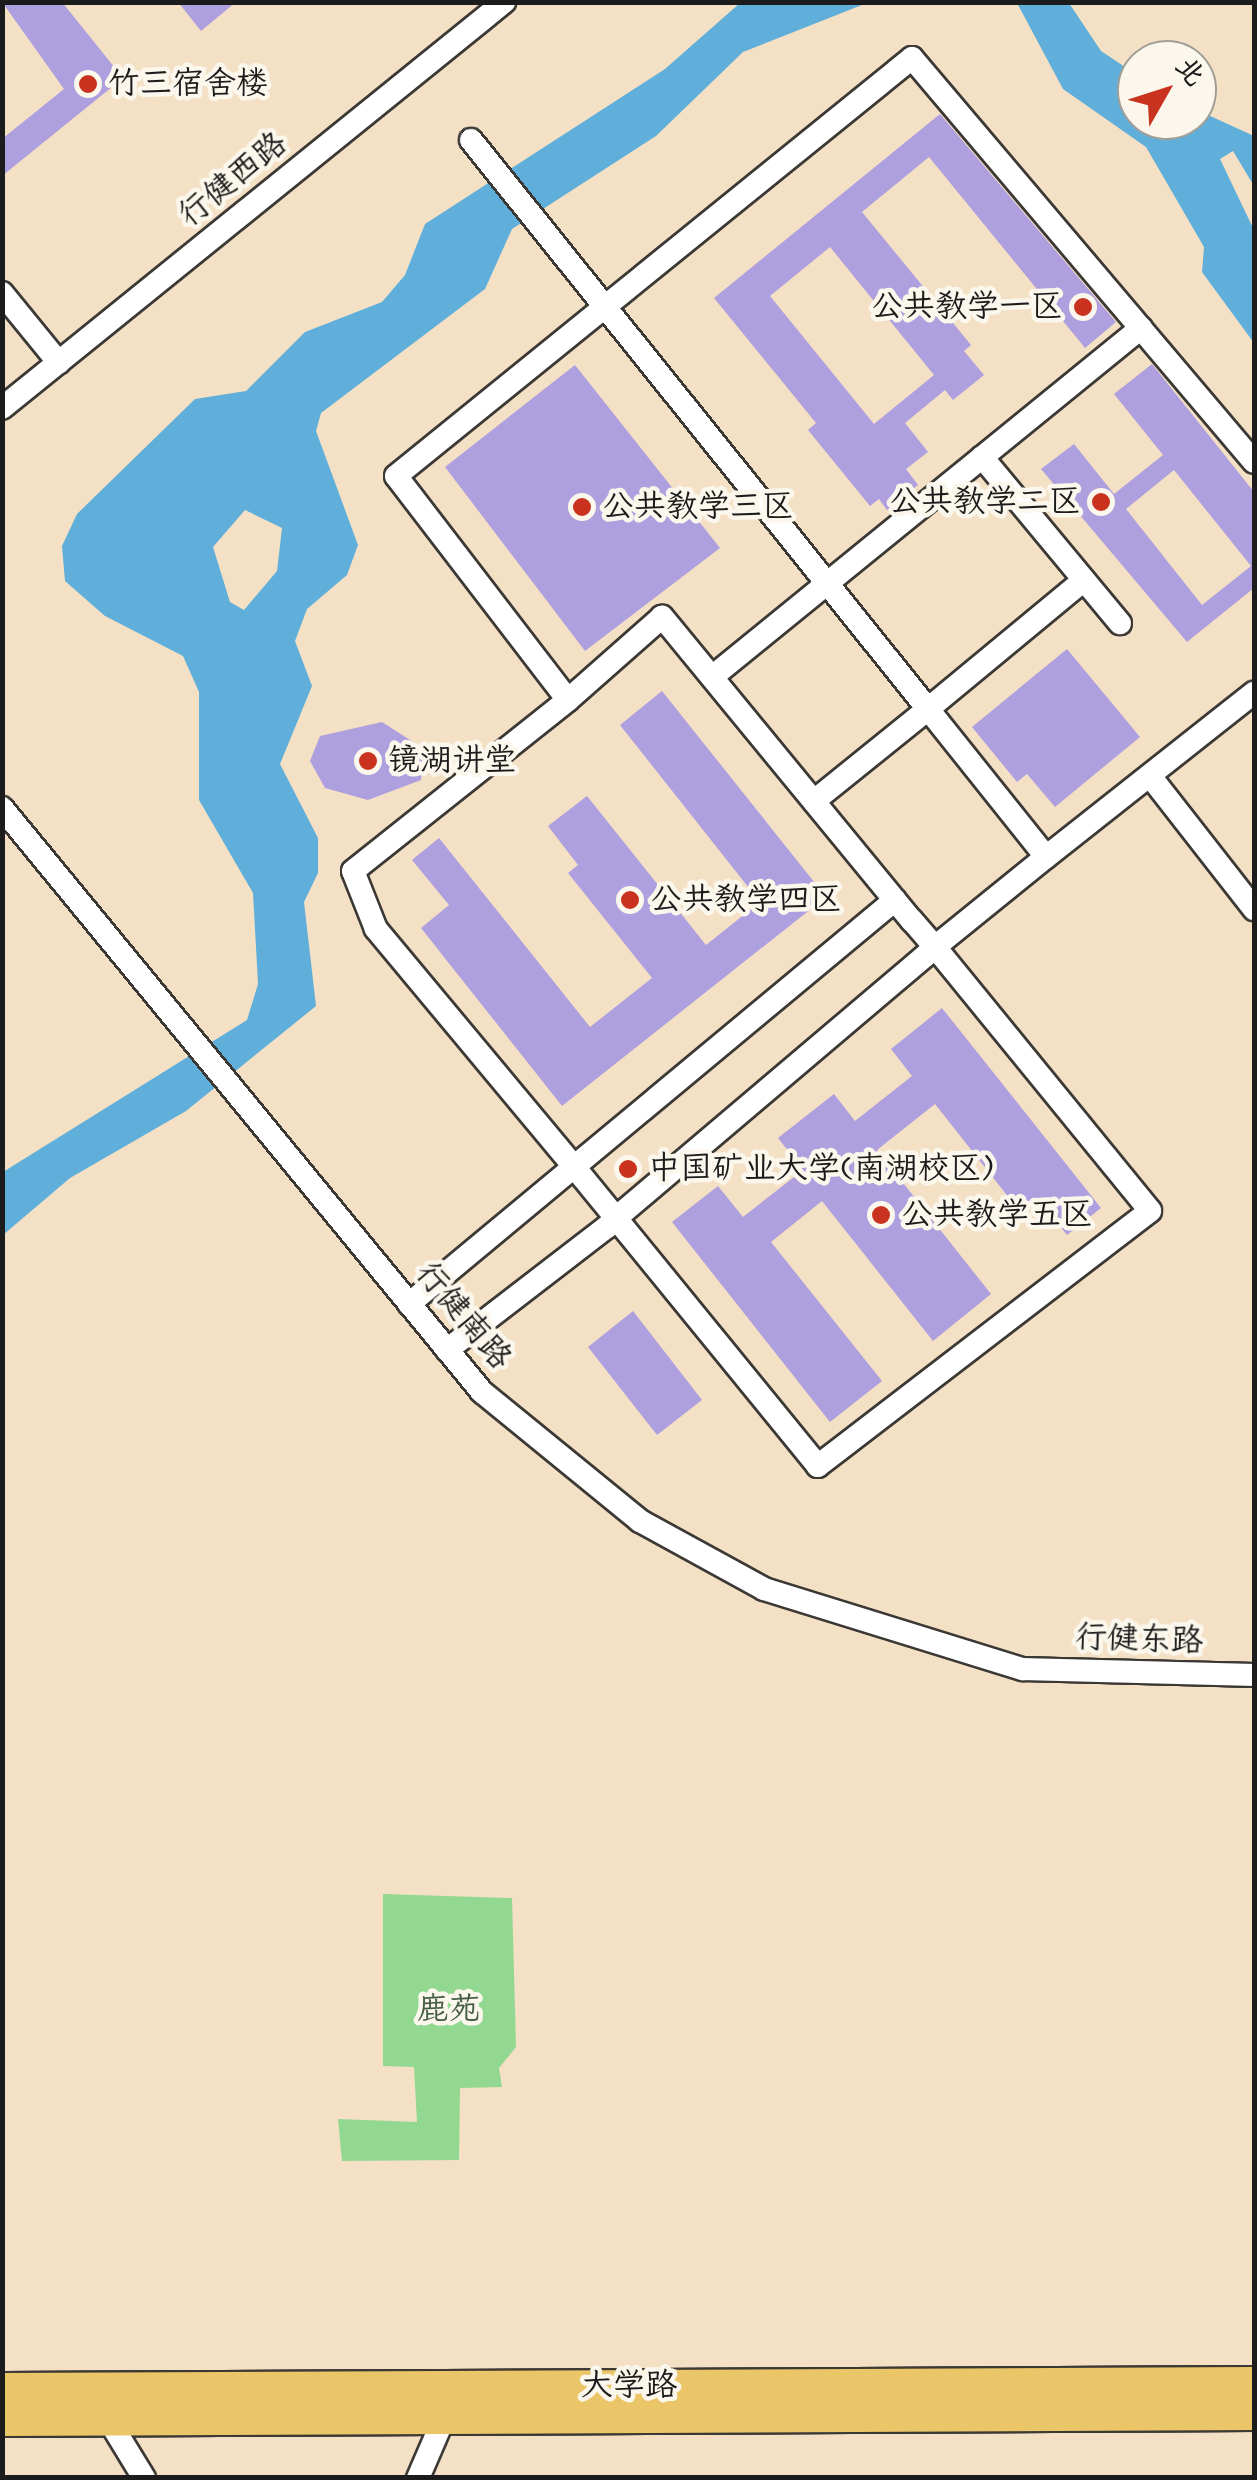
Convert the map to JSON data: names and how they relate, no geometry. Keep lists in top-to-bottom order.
{
  "streets": {
    "highway": ["大学路"],
    "street": ["行健西路", "行健南路", "行健东路"]
  },
  "crossings": [
    ["行健南路", "行健东路"]
  ],
  "parks": ["鹿苑"],
  "places": [
    "竹三宿舍楼",
    "公共教学一区",
    "公共教学二区",
    "公共教学三区",
    "镜湖讲堂",
    "公共教学四区",
    "中国矿业大学(南湖校区)",
    "公共教学五区"
  ],
  "north": "top right"
}
